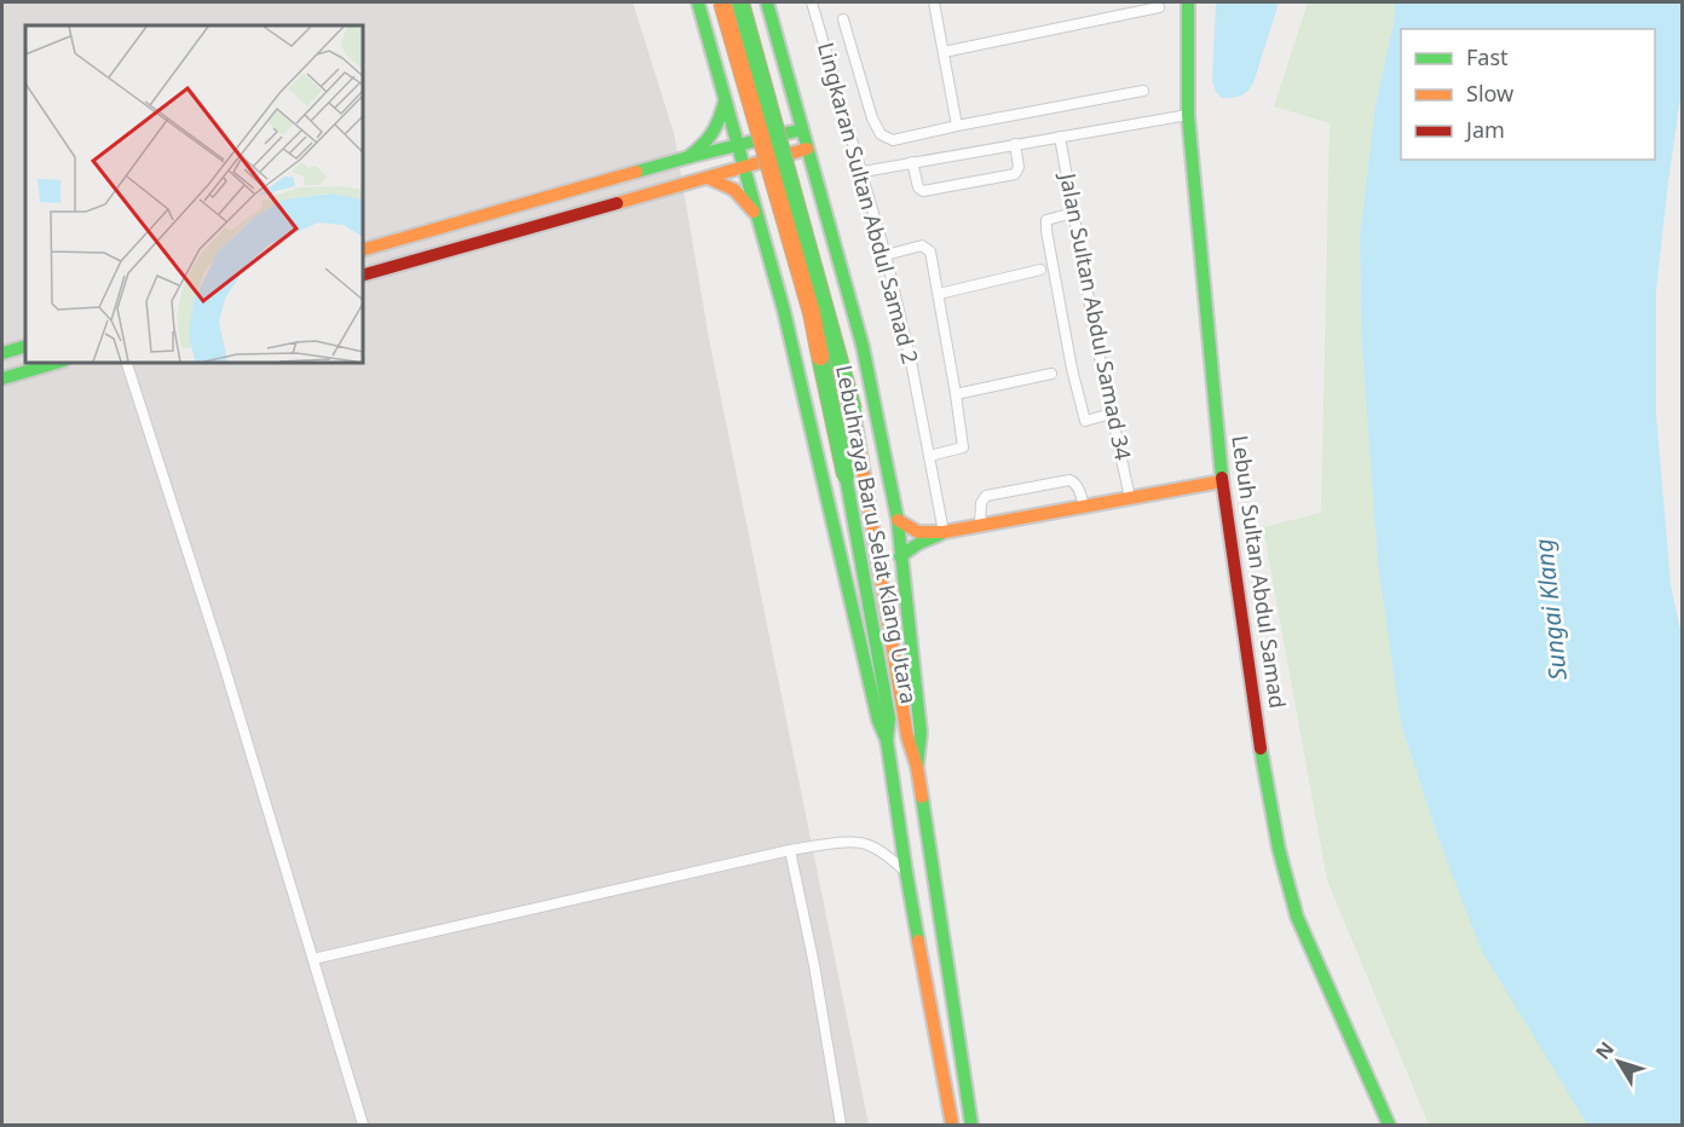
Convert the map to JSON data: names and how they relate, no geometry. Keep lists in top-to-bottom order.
{
  "streets": {
    "main road": ["Lebuhraya Baru Selat Klang Utara", "Lebuh Sultan Abdul Samad"],
    "street": ["Lingkaran Sultan Abdul Samad 2", "Jalan Sultan Abdul Samad 34"]
  },
  "water": ["Sungai Klang"],
  "legend": ["Fast", "Slow", "Jam"],
  "north": "top left"
}
